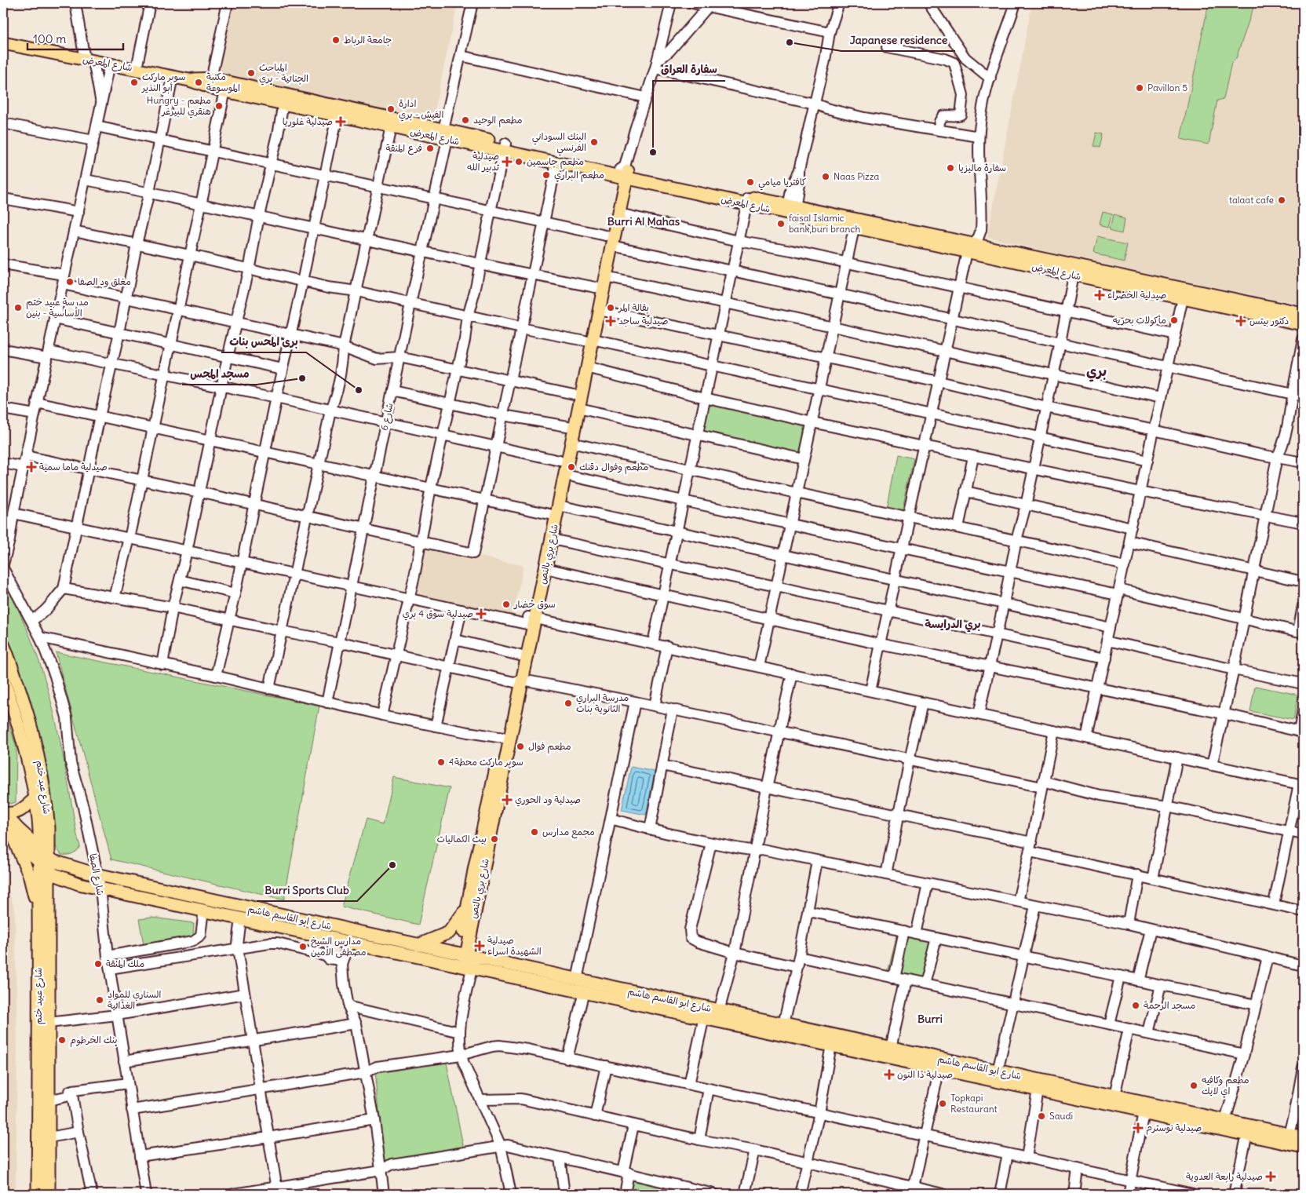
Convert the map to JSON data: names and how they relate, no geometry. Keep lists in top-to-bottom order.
{
  "streets": {
    "main road": [
      "شارع المعرض",
      "شارع بري بالنص",
      "شارع عبد ختم",
      "شارع ابو القاسم هاشم",
      "شارع عبيد ختم"
    ],
    "street": ["شارع 6", "شارع الصفا"]
  },
  "crossings": [
    ["شارع المعرض", "شارع 6"],
    ["شارع المعرض", "شارع بري بالنص"],
    ["شارع بري بالنص", "شارع ابو القاسم هاشم"],
    ["شارع عبد ختم", "شارع ابو القاسم هاشم"],
    ["شارع عبد ختم", "شارع عبيد ختم"],
    ["شارع الصفا", "شارع ابو القاسم هاشم"],
    ["شارع ابو القاسم هاشم", "شارع عبيد ختم"]
  ],
  "districts": [
    "Burri Al Mahas",
    "بري",
    "بري الدرايسة",
    "Burri"
  ],
  "places": {
    "other": [
      "جامعة الرباط",
      "Japanese residence",
      "المباحث الجنائية - بري",
      "سوبر ماركت أبو النذير",
      "مكتبة الموسوعة",
      "Pavillon 5",
      "Hungry - مطعم هنقري للبيرغر",
      "ادارة الفيش - بري",
      "مطعم الوحيد",
      "البنك السوداني الفرنسي",
      "فرع المنقة",
      "سفارة العراق",
      "مطعم جاسمين",
      "سفارة ماليزيا",
      "مطعم البراري",
      "Naas Pizza",
      "كافتريا ميامي",
      "talaat cafe",
      "faisal Islamic bank,buri branch",
      "مغلق ود الصفا",
      "مدرسة عبيد ختم الأساسية - بنين",
      "بقالة المر",
      "مأكولات بحريه",
      "مسجد المحس",
      "برى المحس بنات",
      "مطعم وفوال دقنك",
      "سوق خضار",
      "مدرسة البراري الثانوية بنات",
      "مطعم فوال",
      "سوپر مارکت محطة4",
      "مجمع مدارس",
      "بيت الكماليات",
      "Burri Sports Club",
      "مدارس الشيخ مصطفى الأمين",
      "ملك المنقة",
      "السناري للمواد الغذائية",
      "مسجد الرحمة",
      "بنك الخرطوم",
      "مطعم وكافيه اي لايك",
      "Topkapi Restaurant",
      "Saudi"
    ],
    "health": [
      "صيدلية غلوريا",
      "صيدلية تدبير الله",
      "صيدلية الخضراء",
      "صيدلية ساجد",
      "دكتور بيتس",
      "صيدلية ماما سمية",
      "صيدلية سوق 4 بري",
      "صيدلية ود الحوري",
      "صيدلية الشهيدة اسراء",
      "صيدلية ذا النون",
      "صيدلية نوسترم",
      "صيدلية رابعة العدوية"
    ]
  },
  "scale_bar": "100 m"
}
